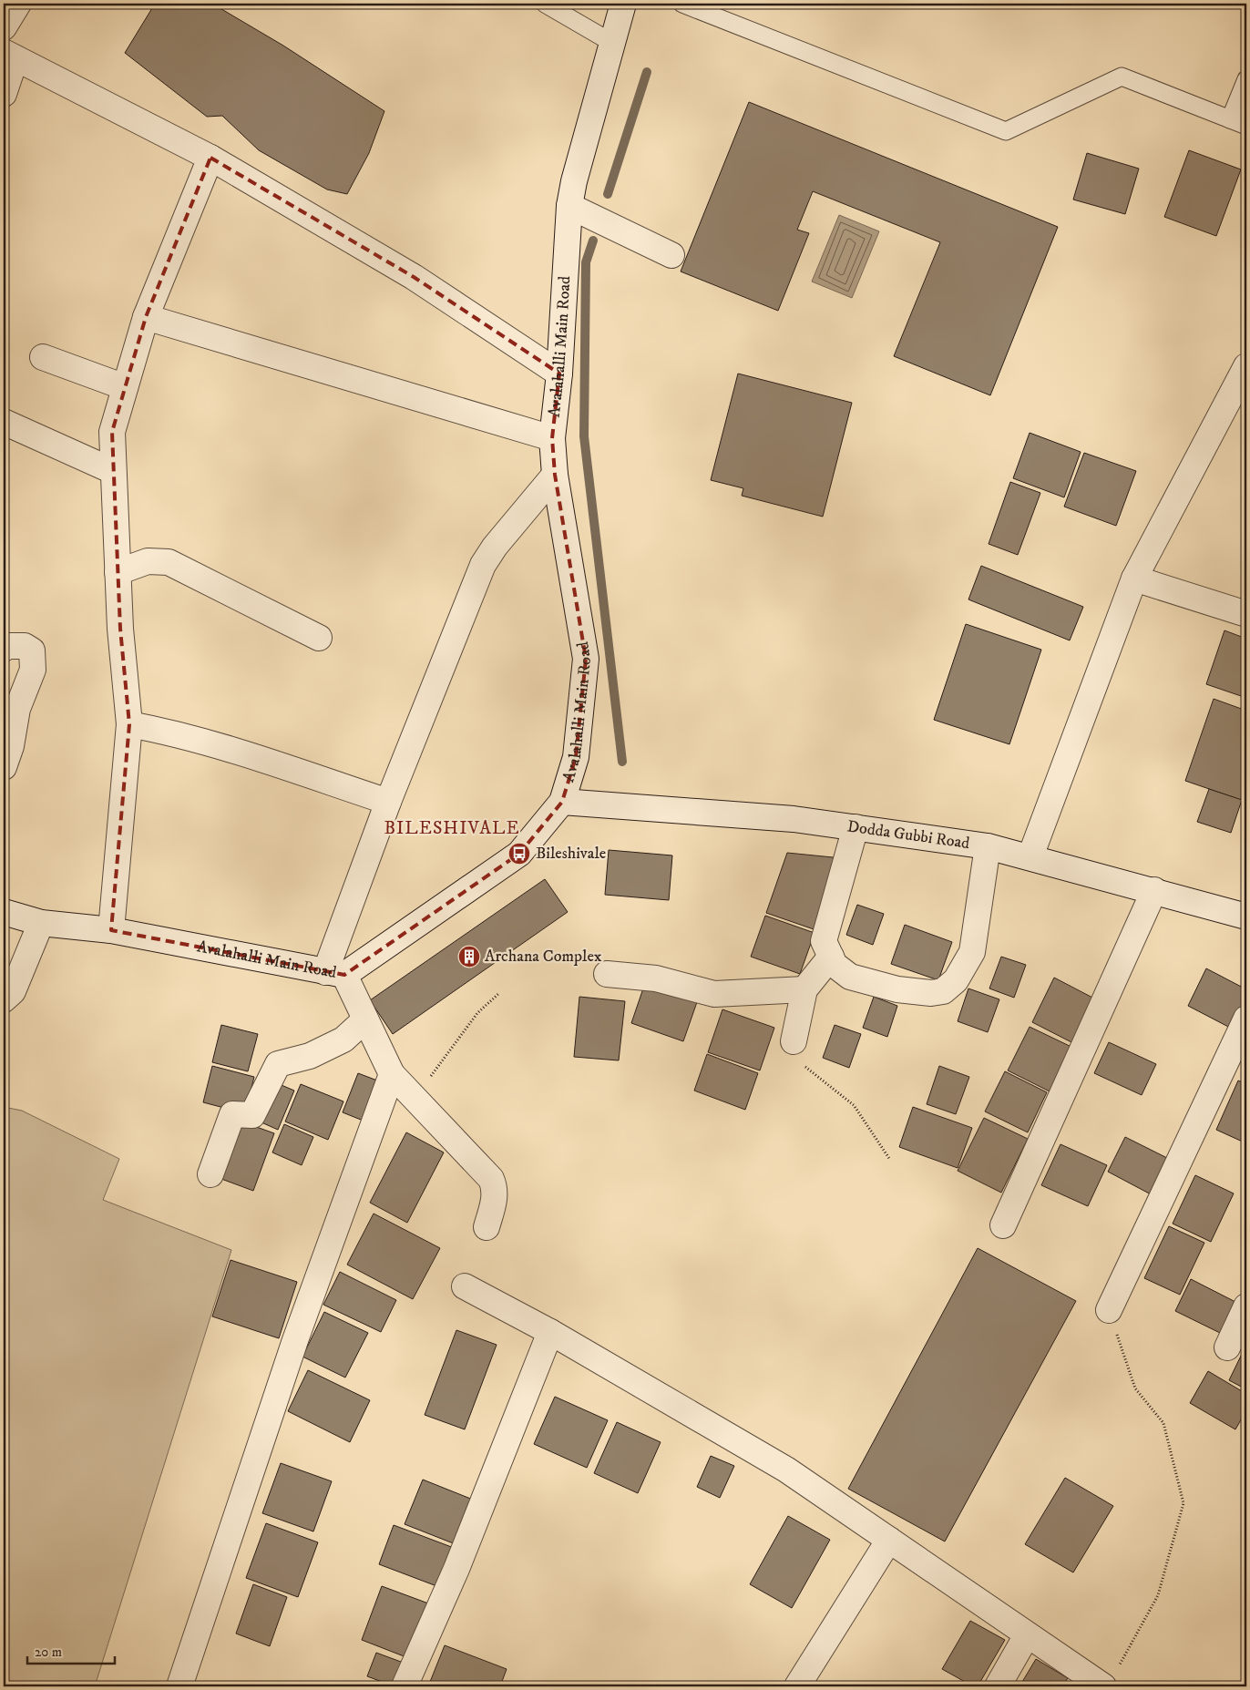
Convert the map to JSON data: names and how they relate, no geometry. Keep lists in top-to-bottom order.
{
  "streets": {
    "street": ["Avalahalli Main Road", "Dodda Gubbi Road"]
  },
  "crossings": [
    ["Avalahalli Main Road", "Dodda Gubbi Road"]
  ],
  "districts": ["BILESHIVALE"],
  "places": {
    "bus stop": ["Bileshivale"],
    "building": ["Archana Complex"]
  },
  "scale_bar": "20 m"
}
